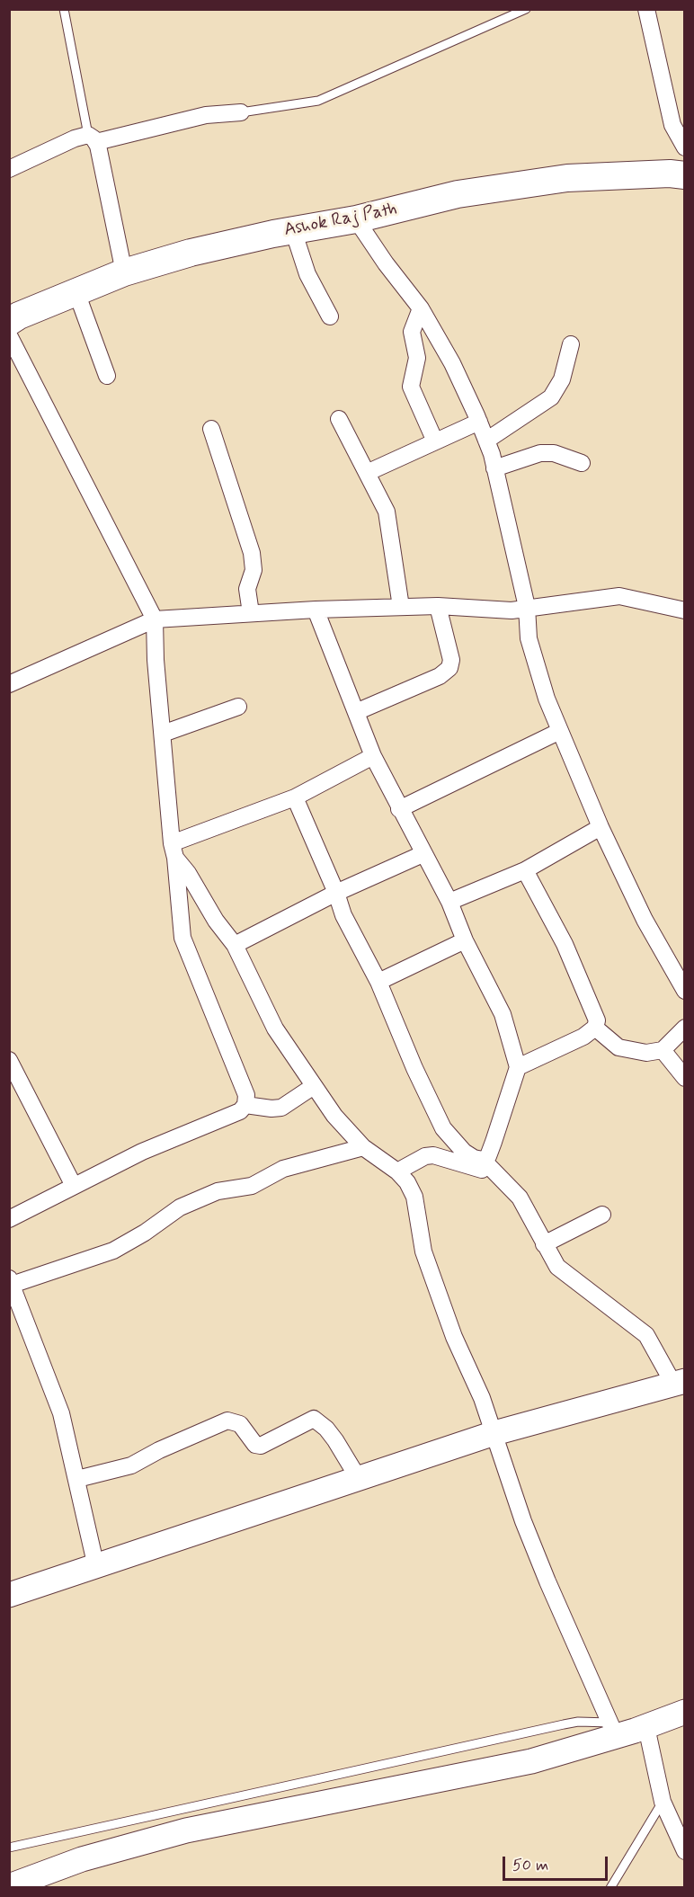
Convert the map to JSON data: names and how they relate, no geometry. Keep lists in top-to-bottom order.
{
  "streets": {
    "main road": ["Ashok Raj Path"]
  },
  "scale_bar": "50 m"
}
